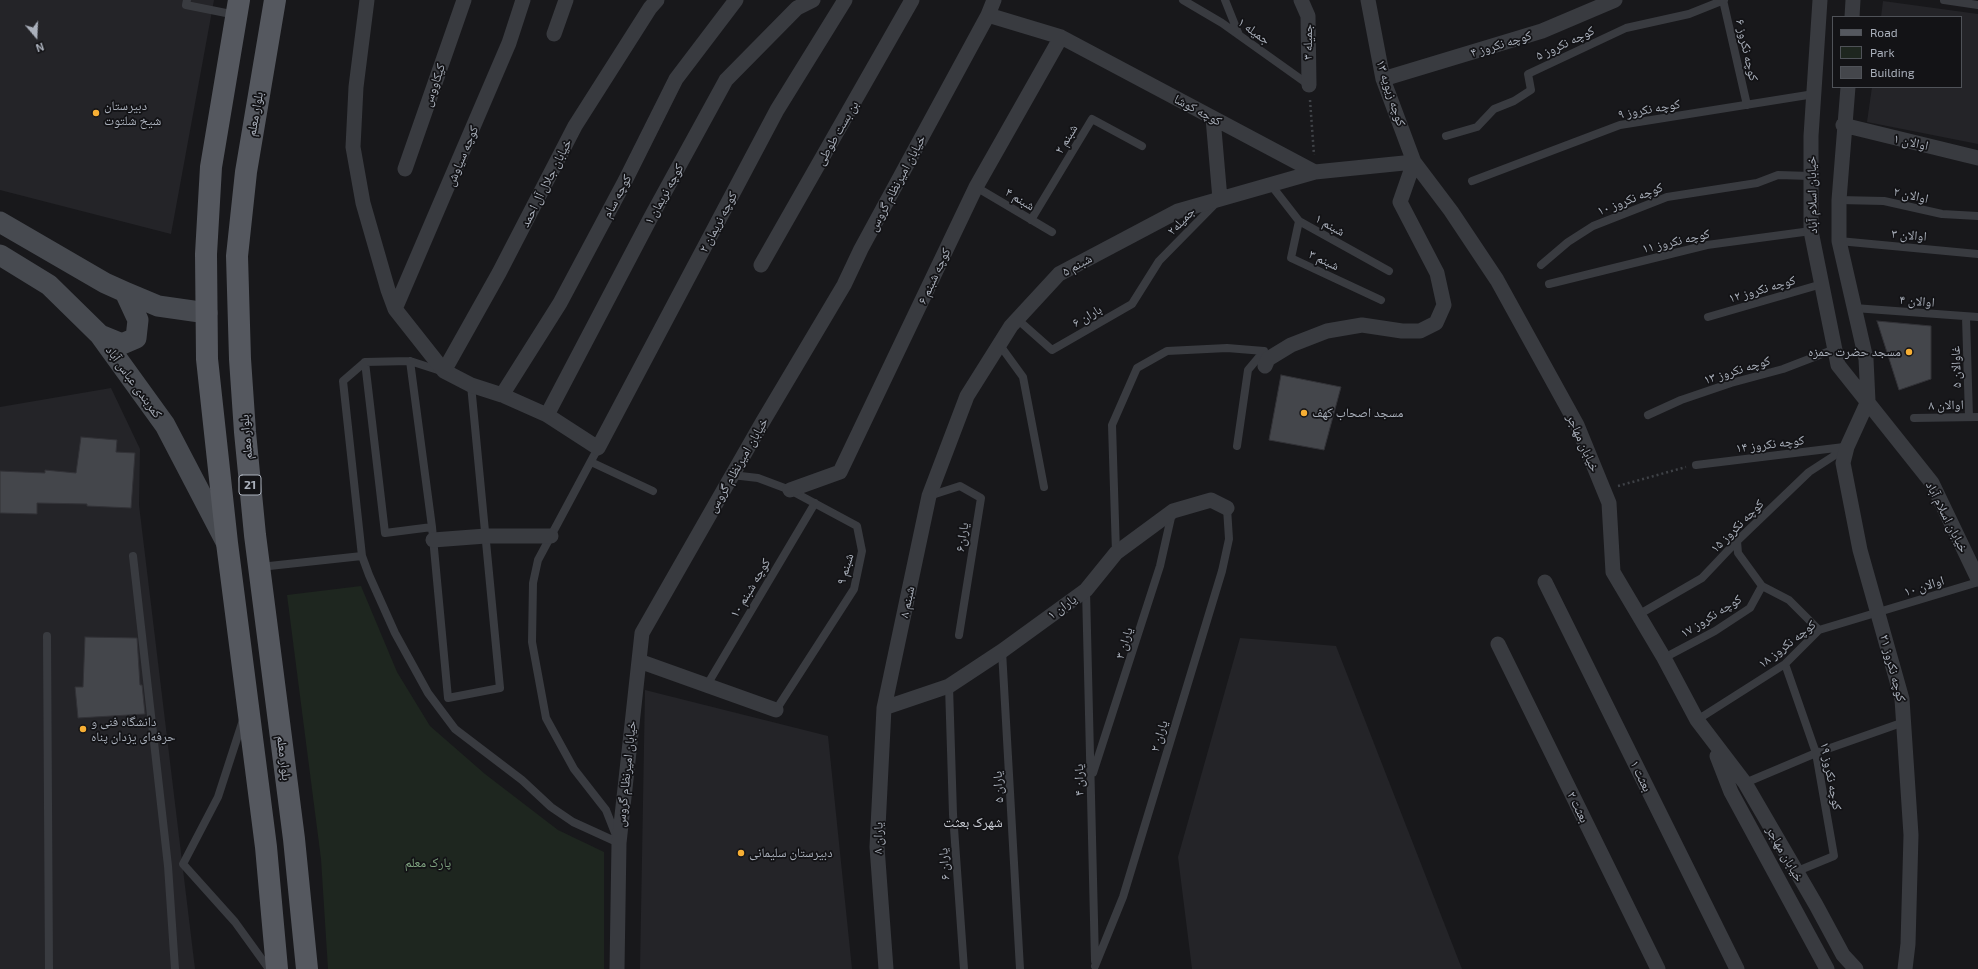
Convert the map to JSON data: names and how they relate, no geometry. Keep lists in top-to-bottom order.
{
  "streets": {
    "main road": ["بلوار معلم", "کمربندی عباس آباد", "21"],
    "street": [
      "جمیله ۳",
      "کوچه نکروز ۴",
      "کیکاووس",
      "کوچه زیویه ۱۳",
      "کوچه کوشا",
      "بن بست طوطی",
      "اوالان ۱",
      "کوچه سیاوش",
      "خیابان جلال آل احمد",
      "خیابان امیرنظام گروس",
      "کوچه نریمان ۱",
      "خیابان اسلام آباد",
      "کوچه سام",
      "کوچه نریمان ۲",
      "شبنم ۵",
      "کوچه شبنم ۶",
      "خیابان مهاجر",
      "شبنم ۸",
      "یاران ۱",
      "کوچه نکروز ۲۱",
      "بعثت ۱",
      "بعثت ۲",
      "یاران ۸"
    ],
    "lane": [
      "جمیله ۱",
      "کوچه نکروز ۵",
      "کوچه نکروز ۶",
      "کوچه نکروز ۹",
      "شبنم ۲",
      "اوالان ۲",
      "شبنم ۴",
      "کوچه نکروز ۱۰",
      "جمیله۲",
      "شبنم ۱",
      "اوالان ۳",
      "کوچه نکروز ۱۱",
      "شبنم ۳",
      "کوچه نکروز ۱۲",
      "اوالان ۴",
      "باران ۶",
      "غاوالان ۵",
      "کوچه نکروز ۱۳",
      "اوالان ۸",
      "کوچه نکروز ۱۴",
      "کوچه نکروز ۱۵",
      "یاران۶",
      "شبنم ۹",
      "اوالان ۱۰",
      "کوچه شبنم ۱۰",
      "کوچه نکروز ۱۷",
      "یاران ۳",
      "کوچه نکروز ۱۸",
      "یاران ۲",
      "کوچه نکروز ۱۹",
      "یاران ۴",
      "یاران ۵",
      "یاران ۶"
    ]
  },
  "crossings": [
    ["جمیله ۱", "جمیله ۳"],
    ["کوچه نکروز ۵", "کوچه نکروز ۶"],
    ["کوچه نکروز ۴", "کوچه زیویه ۱۳"],
    ["کوچه نکروز ۶", "کوچه نکروز ۹"],
    ["کوچه زیویه ۱۳", "خیابان مهاجر"],
    ["کوچه نکروز ۹", "خیابان اسلام آباد"],
    ["کوچه کوشا", "خیابان امیرنظام گروس"],
    ["کوچه کوشا", "شبنم ۵"],
    ["کوچه کوشا", "کوچه شبنم ۶"],
    ["شبنم ۲", "شبنم ۴"],
    ["اوالان ۱", "خیابان اسلام آباد"],
    ["خیابان امیرنظام گروس", "شبنم ۹"],
    ["خیابان اسلام آباد", "اوالان ۲"],
    ["خیابان اسلام آباد", "کوچه نکروز ۱۰"],
    ["خیابان اسلام آباد", "اوالان ۳"],
    ["خیابان اسلام آباد", "کوچه نکروز ۱۱"],
    ["خیابان اسلام آباد", "کوچه نکروز ۱۲"],
    ["خیابان اسلام آباد", "اوالان ۴"],
    ["خیابان اسلام آباد", "کوچه نکروز ۱۳"],
    ["خیابان اسلام آباد", "کوچه نکروز ۲۱"],
    ["شبنم ۴", "کوچه شبنم ۶"],
    ["جمیله۲", "شبنم ۵"],
    ["جمیله۲", "باران ۶"],
    ["شبنم ۱", "شبنم ۳"],
    ["شبنم ۱", "شبنم ۵"],
    ["شبنم ۵", "باران ۶"],
    ["شبنم ۵", "یاران۶"],
    ["شبنم ۵", "شبنم ۸"],
    ["کوچه شبنم ۶", "شبنم ۹"],
    ["اوالان ۴", "غاوالان ۵"],
    ["غاوالان ۵", "اوالان ۸"],
    ["کمربندی عباس آباد", "21"],
    ["خیابان مهاجر", "کوچه نکروز ۱۵"],
    ["خیابان مهاجر", "کوچه نکروز ۱۷"],
    ["خیابان مهاجر", "کوچه نکروز ۱۸"],
    ["خیابان مهاجر", "کوچه نکروز ۱۹"],
    ["کوچه نکروز ۱۴", "کوچه نکروز ۱۵"],
    ["کوچه نکروز ۱۴", "کوچه نکروز ۲۱"],
    ["کوچه نکروز ۱۵", "کوچه نکروز ۲۱"],
    ["یاران۶", "شبنم ۸"],
    ["شبنم ۹", "کوچه شبنم ۱۰"],
    ["اوالان ۱۰", "کوچه نکروز ۱۸"],
    ["اوالان ۱۰", "کوچه نکروز ۲۱"],
    ["شبنم ۸", "یاران ۱"],
    ["شبنم ۸", "یاران ۸"],
    ["یاران ۱", "یاران ۳"],
    ["یاران ۱", "یاران ۲"],
    ["یاران ۱", "یاران ۴"],
    ["یاران ۱", "یاران ۵"],
    ["یاران ۱", "یاران ۸"],
    ["یاران ۱", "یاران ۶"],
    ["یاران ۳", "یاران ۴"],
    ["کوچه نکروز ۱۸", "کوچه نکروز ۲۱"],
    ["کوچه نکروز ۱۸", "کوچه نکروز ۱۹"],
    ["یاران ۲", "یاران ۴"]
  ],
  "districts": ["شهرک بعثت"],
  "parks": ["پارک معلم"],
  "places": [
    "دبیرستان شیخ شلتوت",
    "مسجد حضرت حمزه",
    "مسجد اصحاب کهف",
    "دانشگاه فنی و حرفه‌ای یزدان پناه",
    "دبیرستان سلیمانی"
  ],
  "legend": ["Road", "Park", "Building"],
  "north": "bottom"
}
